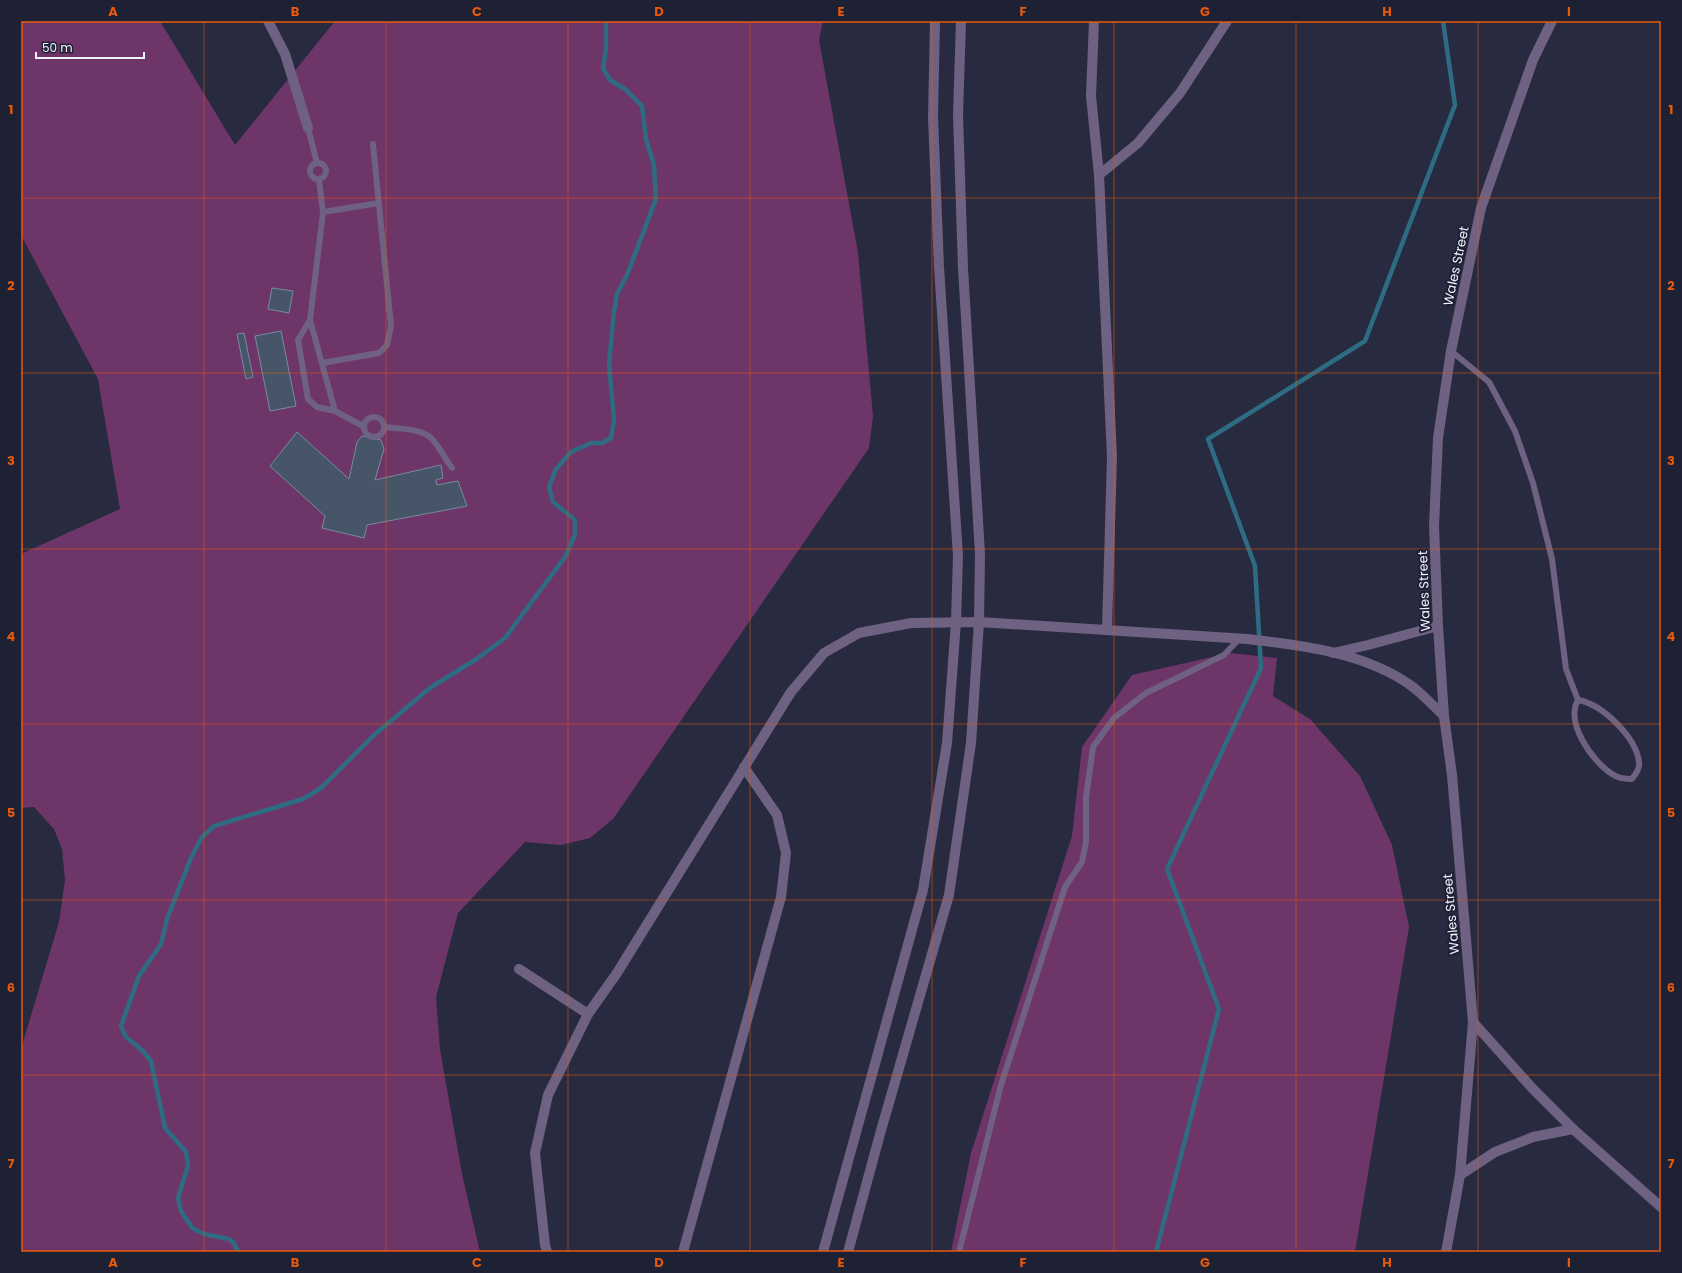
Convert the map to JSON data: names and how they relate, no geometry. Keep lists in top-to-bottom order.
{
  "streets": {
    "street": ["Wales Street"]
  },
  "scale_bar": "50 m",
  "grid": {
    "columns": [
      "A",
      "B",
      "C",
      "D",
      "E",
      "F",
      "G",
      "H",
      "I"
    ],
    "rows": [
      "1",
      "2",
      "3",
      "4",
      "5",
      "6",
      "7"
    ]
  }
}
